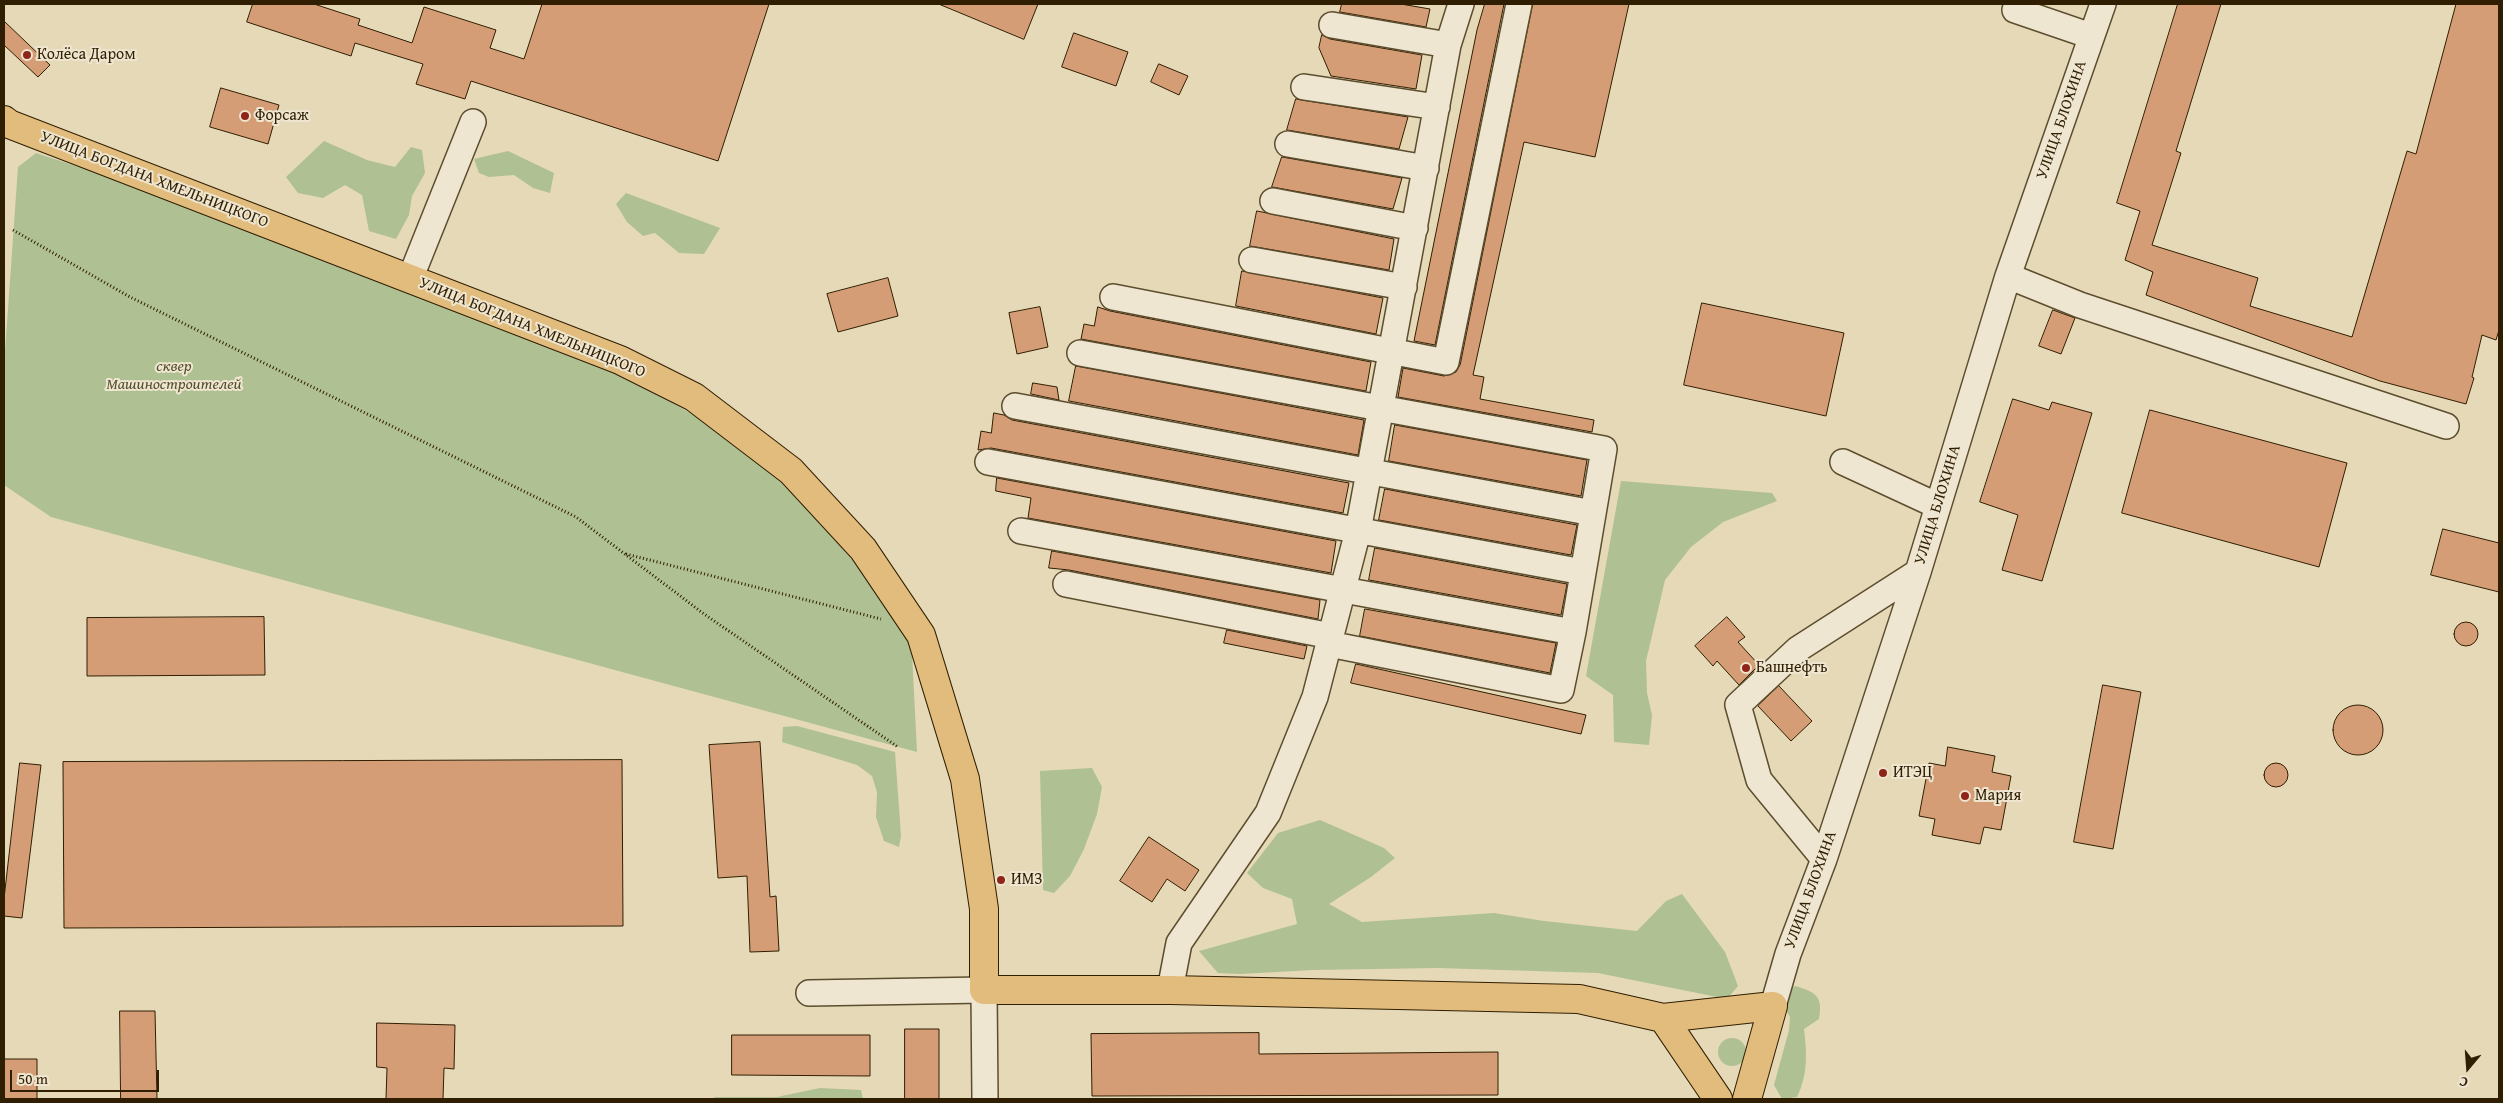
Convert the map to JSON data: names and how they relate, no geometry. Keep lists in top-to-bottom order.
{
  "streets": {
    "main road": ["УЛИЦА БЛОХИНА", "УЛИЦА БОГДАНА ХМЕЛЬНИЦКОГО"]
  },
  "parks": ["сквер Машиностроителей"],
  "places": [
    "Колёса Даром",
    "Форсаж",
    "Башнефть",
    "ИТЭЦ",
    "Мария",
    "ИМЗ"
  ],
  "scale_bar": "50 m",
  "north": "bottom"
}
